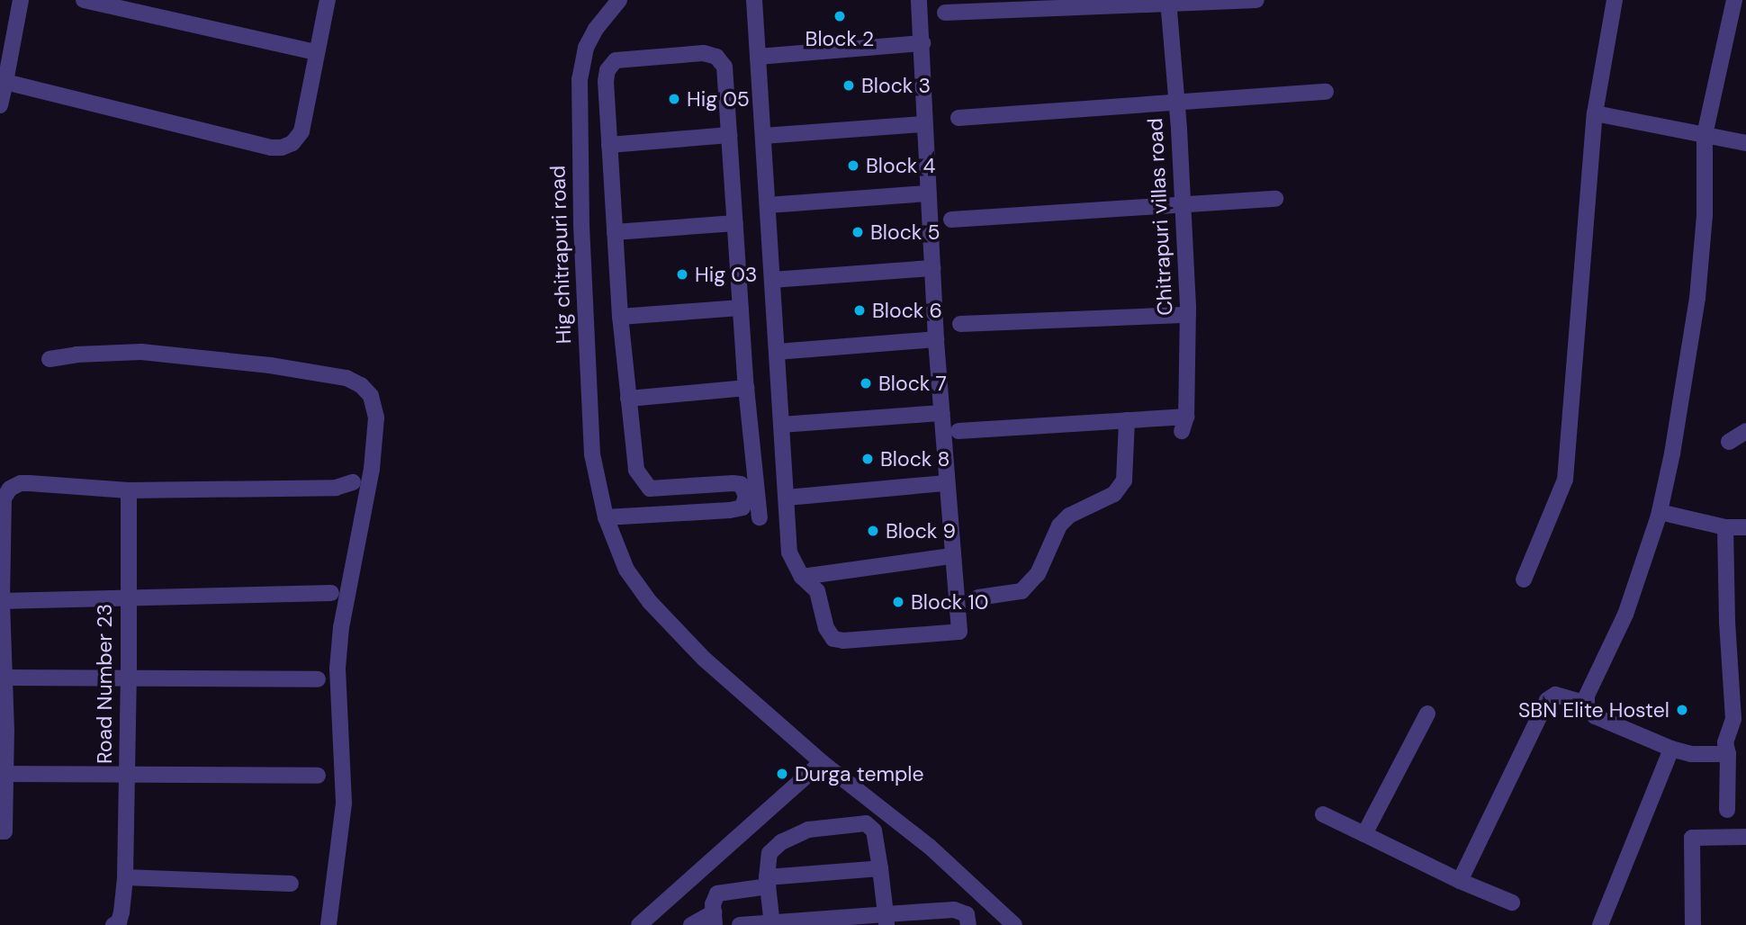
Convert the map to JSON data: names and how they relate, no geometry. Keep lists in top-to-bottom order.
{
  "streets": {
    "street": ["Chitrapuri villas road", "Hig chitrapuri road", "Road Number 23"]
  },
  "places": [
    "Block 2",
    "Block 3",
    "Hig 05",
    "Block 4",
    "Block 5",
    "Hig 03",
    "Block 6",
    "Block 7",
    "Block 8",
    "Block 9",
    "Block 10",
    "SBN Elite Hostel",
    "Durga temple"
  ]
}
